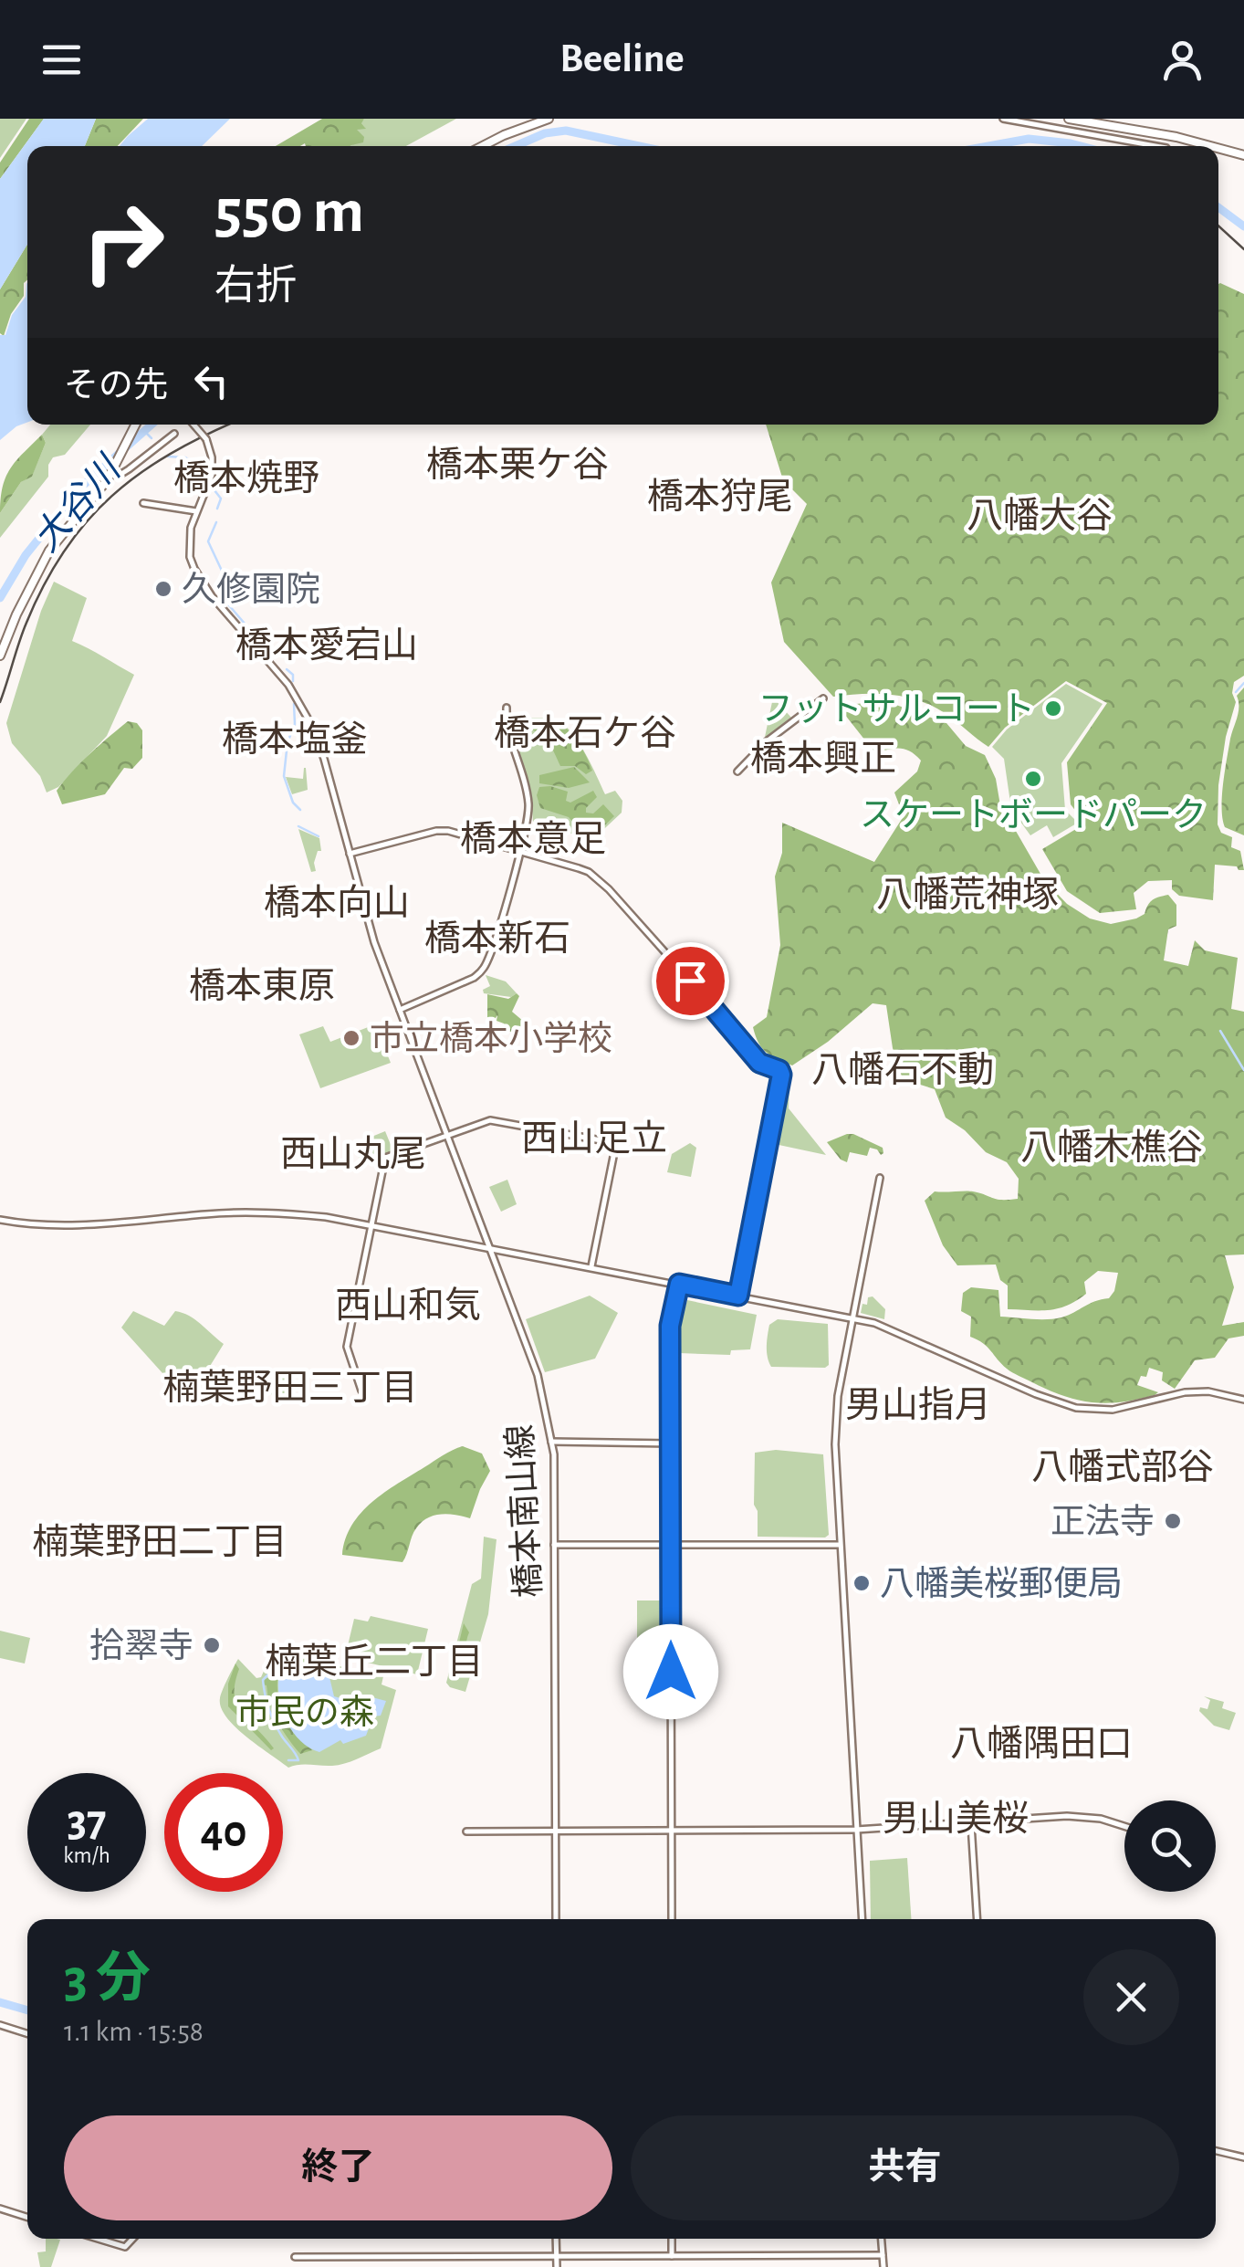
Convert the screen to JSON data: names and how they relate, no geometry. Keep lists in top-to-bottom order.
{
  "streets": {
    "street": ["橋本南山線"]
  },
  "districts": [
    "橋本栗ケ谷",
    "橋本焼野",
    "橋本狩尾",
    "八幡大谷",
    "橋本愛宕山",
    "橋本石ケ谷",
    "橋本塩釜",
    "橋本興正",
    "橋本意足",
    "八幡荒神塚",
    "橋本向山",
    "橋本新石",
    "橋本東原",
    "八幡石不動",
    "西山足立",
    "八幡木樵谷",
    "西山丸尾",
    "西山和気",
    "楠葉野田三丁目",
    "男山指月",
    "八幡式部谷",
    "楠葉野田二丁目",
    "楠葉丘二丁目",
    "八幡隅田口",
    "男山美桜"
  ],
  "water": ["大谷川"],
  "parks": ["市民の森"],
  "places": [
    "久修園院",
    "フットサルコート",
    "スケートボードパーク",
    "市立橋本小学校",
    "正法寺",
    "八幡美桜郵便局",
    "拾翠寺"
  ],
  "page": {
    "header": "Beeline",
    "turn": ["550 m", "右折"],
    "then": "その先",
    "speed": "37 km/h",
    "limit": "40",
    "heading": ["3 分", "1.1 km · 15:58"],
    "buttons": ["終了", "共有"]
  }
}
